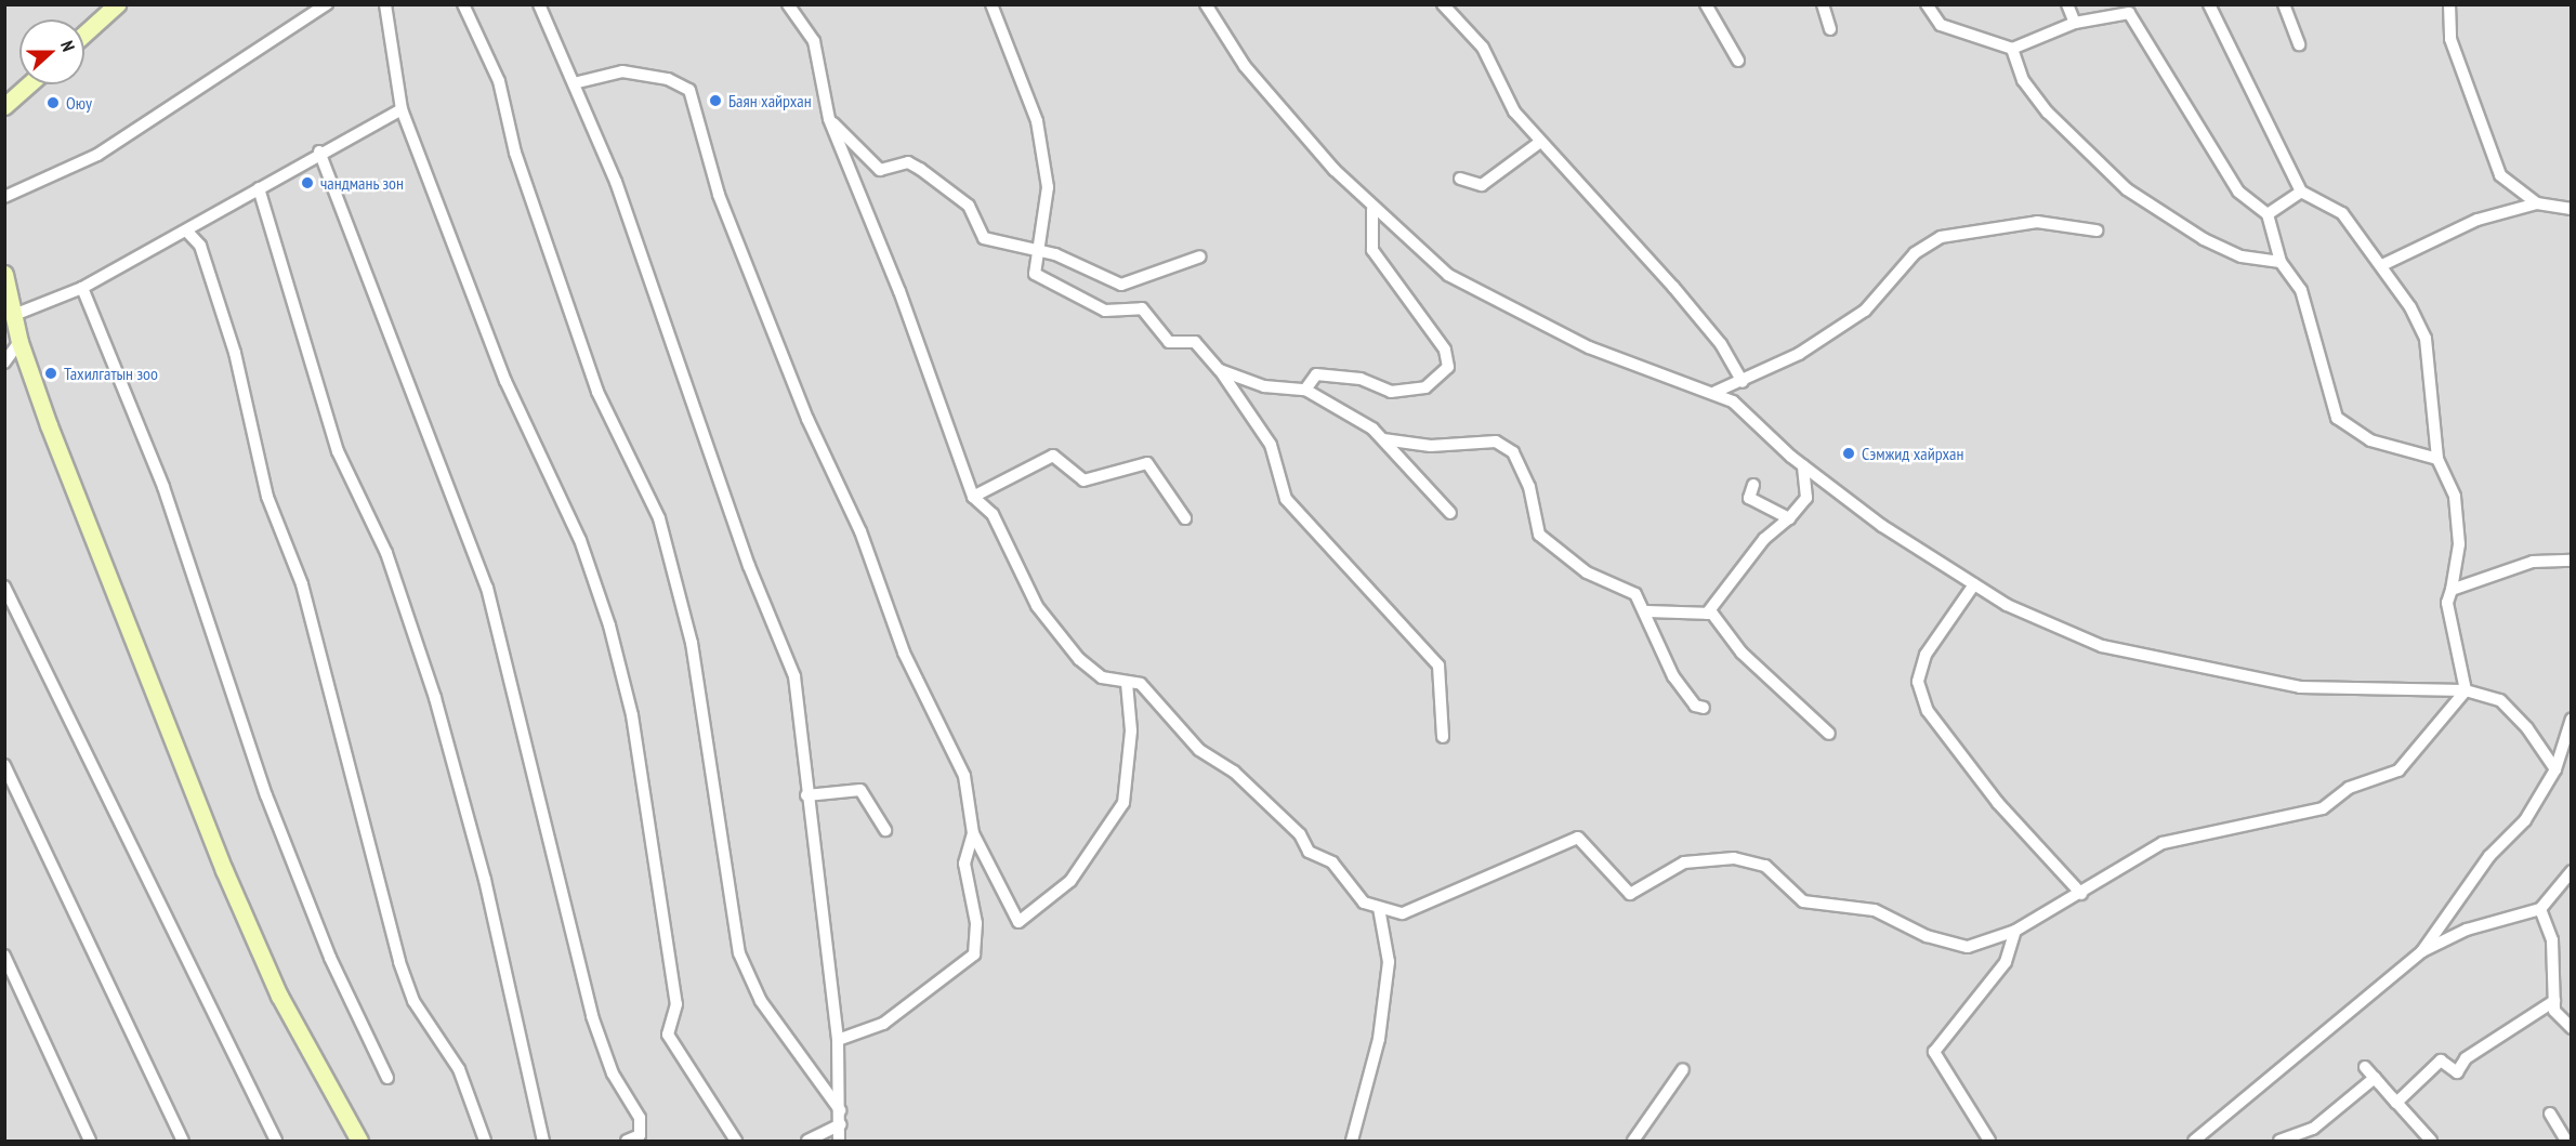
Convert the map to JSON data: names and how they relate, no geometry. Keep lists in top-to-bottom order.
{
  "places": [
    "Баян хайрхан",
    "Оюу",
    "чандмань зон",
    "Тахилгатын зоо",
    "Сэмжид хайрхан"
  ],
  "north": "right"
}
